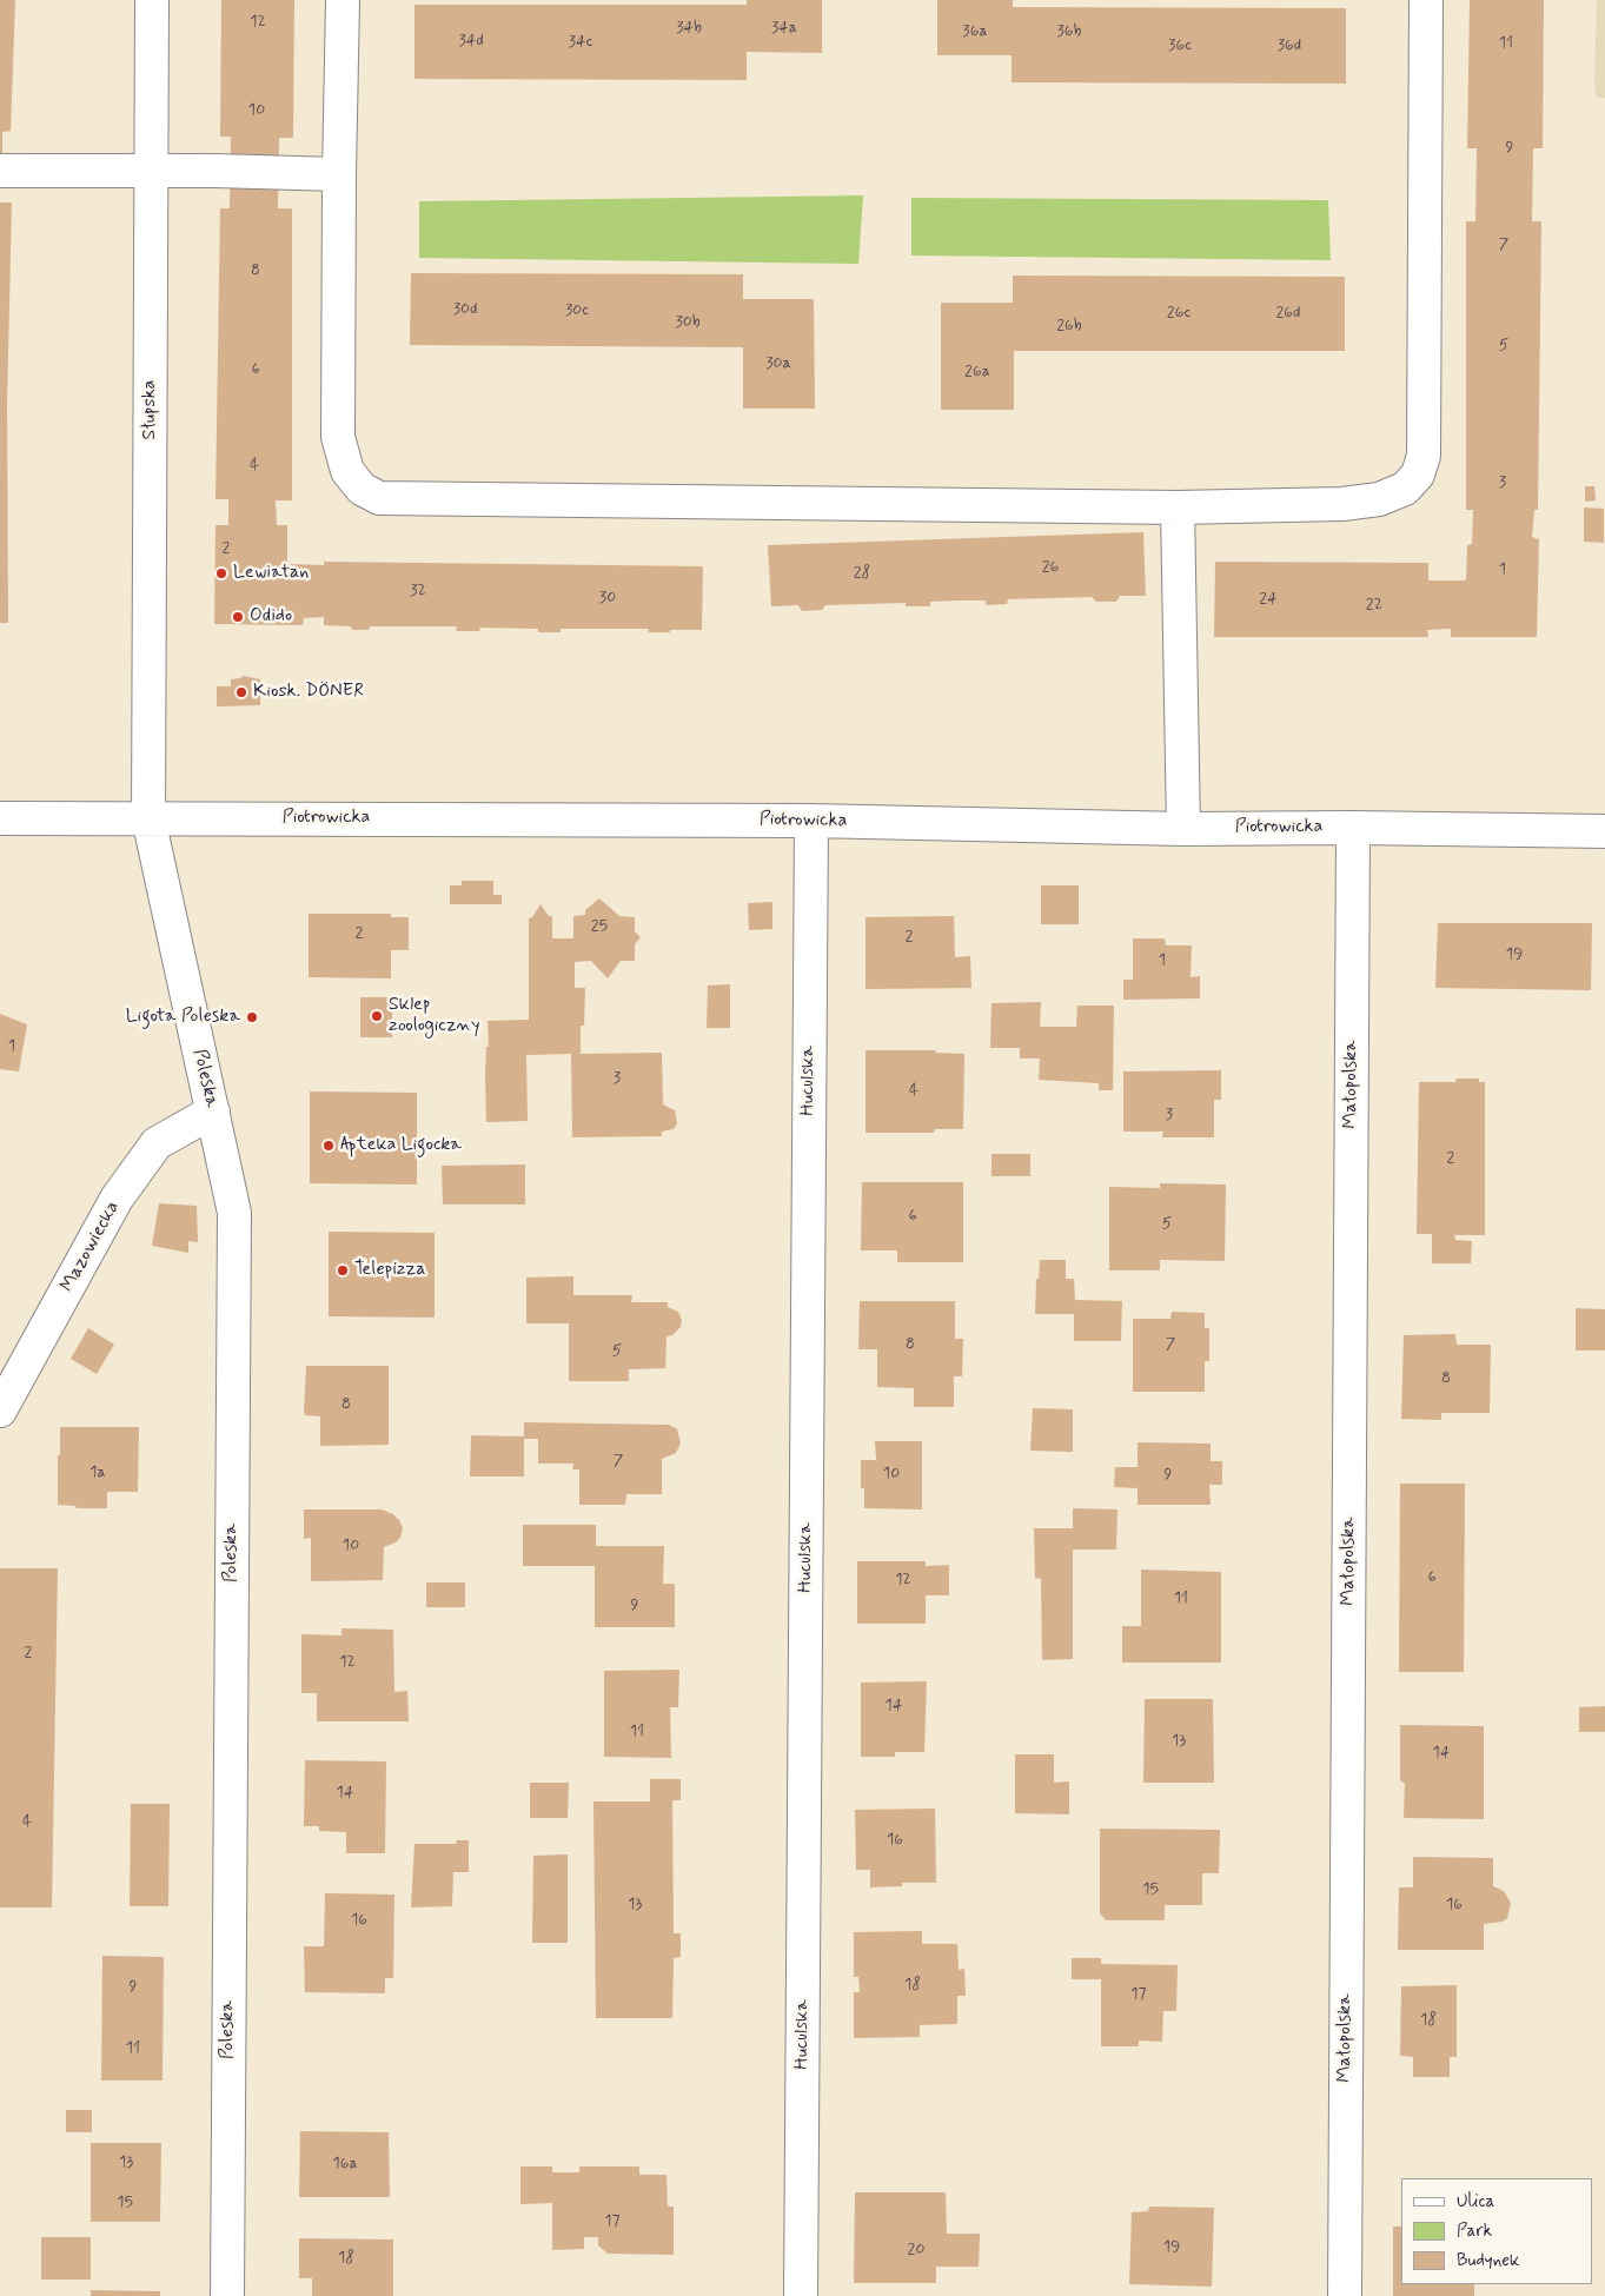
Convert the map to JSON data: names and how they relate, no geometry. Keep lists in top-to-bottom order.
{
  "streets": {
    "street": [
      "Słupska",
      "Piotrowicka",
      "Poleska",
      "Huculska",
      "Małopolska",
      "Mazowiecka"
    ]
  },
  "crossings": [
    ["Słupska", "Piotrowicka"],
    ["Słupska", "Poleska"],
    ["Piotrowicka", "Poleska"],
    ["Piotrowicka", "Huculska"],
    ["Piotrowicka", "Małopolska"],
    ["Poleska", "Mazowiecka"]
  ],
  "places": [
    "Lewiatan",
    "Odido",
    "Kiosk. DÖNER",
    "Sklep zoologiczny",
    "Ligota Poleska",
    "Apteka Ligocka",
    "Telepizza"
  ],
  "house_numbers": [
    "12",
    "34b",
    "34a",
    "36a",
    "36b",
    "34d",
    "34c",
    "11",
    "36c",
    "36d",
    "10",
    "9",
    "7",
    "8",
    "30d",
    "30c",
    "26c",
    "26d",
    "30b",
    "26b",
    "5",
    "30a",
    "6",
    "26a",
    "4",
    "3",
    "2",
    "26",
    "1",
    "28",
    "32",
    "30",
    "24",
    "22",
    "25",
    "2",
    "2",
    "19",
    "1",
    "1",
    "3",
    "4",
    "3",
    "2",
    "6",
    "5",
    "8",
    "7",
    "5",
    "8",
    "8",
    "7",
    "1a",
    "10",
    "9",
    "10",
    "6",
    "12",
    "11",
    "9",
    "2",
    "12",
    "14",
    "11",
    "13",
    "14",
    "14",
    "4",
    "16",
    "15",
    "13",
    "16",
    "16",
    "18",
    "9",
    "17",
    "18",
    "11",
    "13",
    "16a",
    "15",
    "17",
    "19",
    "20",
    "18"
  ],
  "legend": ["Ulica", "Park", "Budynek"]
}
